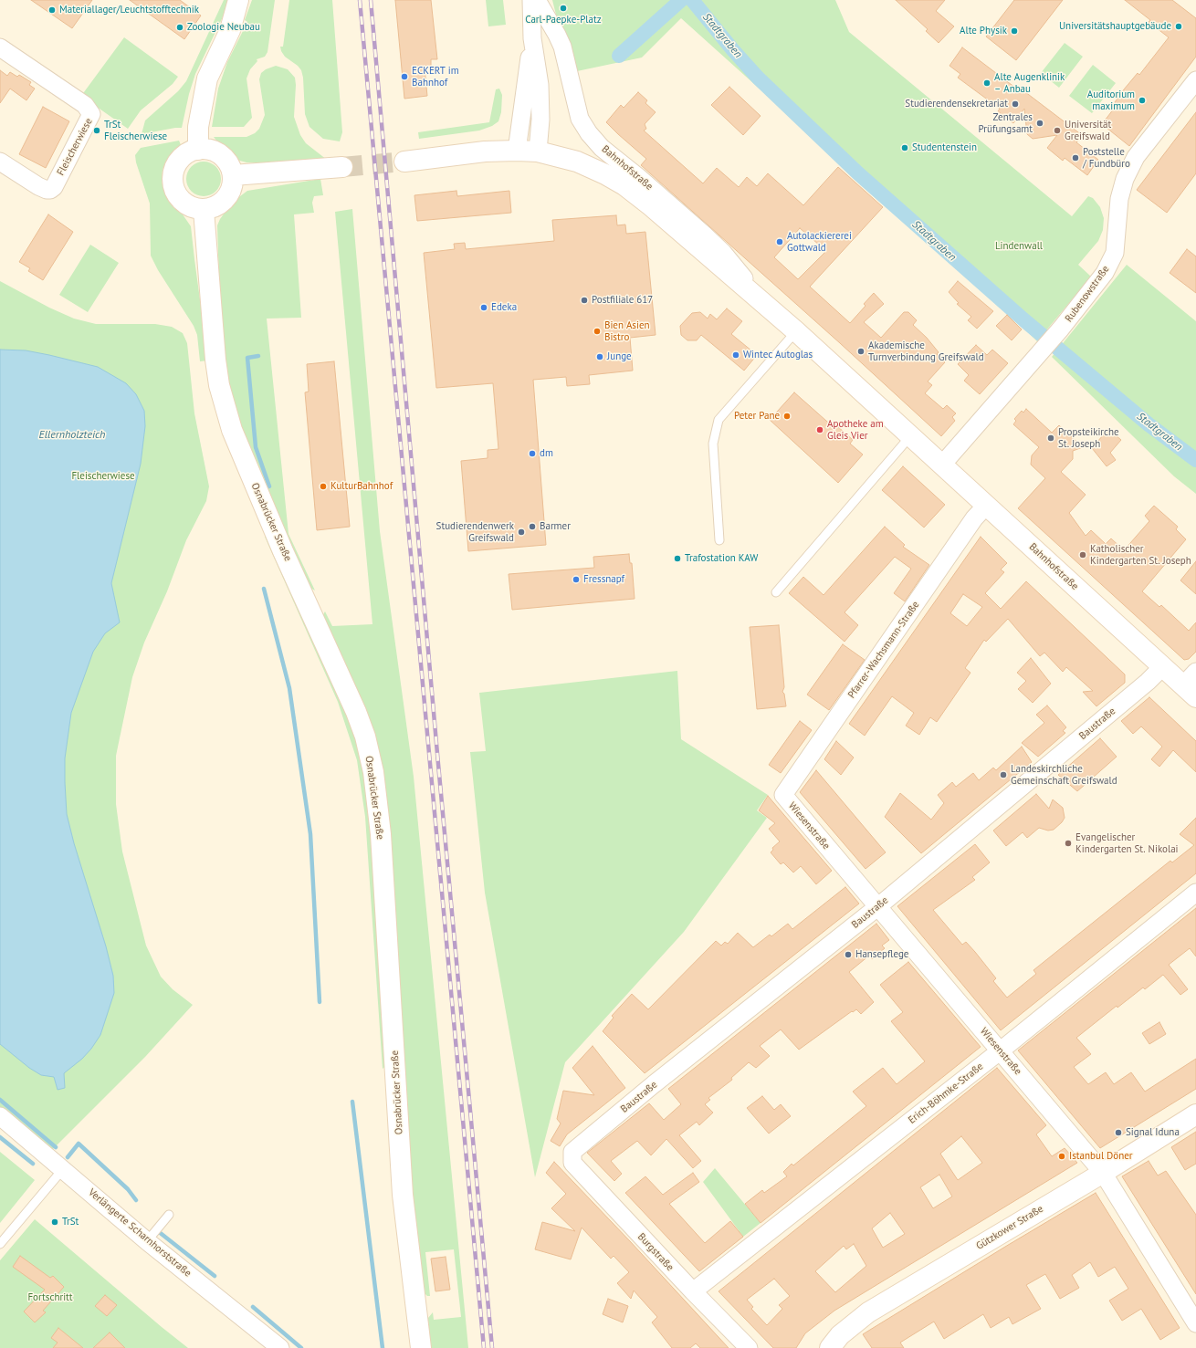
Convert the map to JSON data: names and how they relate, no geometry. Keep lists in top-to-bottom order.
{
  "streets": {
    "main road": ["Bahnhofstraße", "Osnabrücker Straße", "Gützkower Straße"],
    "street": [
      "Fleischerwiese",
      "Rubenowstraße",
      "Pfarrer-Wachsmann-Straße",
      "Baustraße",
      "Wiesenstraße",
      "Erich-Böhmke-Straße",
      "Verlängerte Scharnhorststraße",
      "Burgstraße"
    ]
  },
  "crossings": [
    ["Bahnhofstraße", "Rubenowstraße"],
    ["Bahnhofstraße", "Pfarrer-Wachsmann-Straße"],
    ["Bahnhofstraße", "Baustraße"],
    ["Pfarrer-Wachsmann-Straße", "Wiesenstraße"],
    ["Baustraße", "Wiesenstraße"],
    ["Baustraße", "Burgstraße"],
    ["Wiesenstraße", "Erich-Böhmke-Straße"],
    ["Wiesenstraße", "Gützkower Straße"],
    ["Erich-Böhmke-Straße", "Burgstraße"]
  ],
  "water": ["Stadtgraben", "Ellernholzteich"],
  "parks": ["Lindenwall", "Fleischerwiese", "Fortschritt"],
  "places": [
    "Carl-Paepke-Platz",
    "Materiallager/Leuchtstofftechnik",
    "Universitätshauptgebäude",
    "Zoologie Neubau",
    "Alte Physik",
    "ECKERT im Bahnhof",
    "Alte Augenklinik – Anbau",
    "Auditorium maximum",
    "Studierendensekretariat",
    "Zentrales Prüfungsamt",
    "TrSt Fleischerwiese",
    "Universität Greifswald",
    "Studentenstein",
    "Poststelle / Fundbüro",
    "Autolackiererei Gottwald",
    "Postfiliale 617",
    "Edeka",
    "Bien Asien Bistro",
    "Akademische Turnverbindung Greifswald",
    "Wintec Autoglas",
    "Junge",
    "Peter Pane",
    "Apotheke am Gleis Vier",
    "Propsteikirche St. Joseph",
    "dm",
    "KulturBahnhof",
    "Barmer",
    "Studierendenwerk Greifswald",
    "Katholischer Kindergarten St. Joseph",
    "Trafostation KAW",
    "Fressnapf",
    "Landeskirchliche Gemeinschaft Greifswald",
    "Evangelischer Kindergarten St. Nikolai",
    "Hansepflege",
    "Signal Iduna",
    "Istanbul Döner",
    "TrSt"
  ]
}
